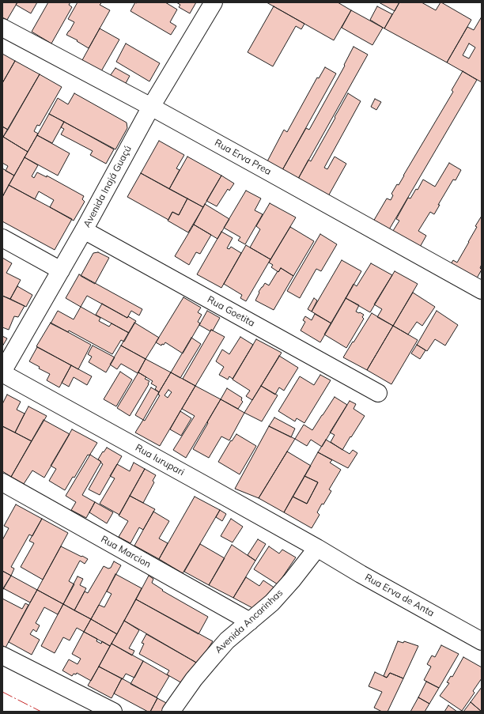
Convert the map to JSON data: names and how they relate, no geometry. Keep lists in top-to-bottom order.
{
  "streets": {
    "street": [
      "Rua Erva Prea",
      "Avenida Inajá Guaçú",
      "Rua Goetita",
      "Rua Iurupari",
      "Rua Marcion",
      "Rua Erva de Anta",
      "Avenida Ancarinhas"
    ]
  },
  "crossings": [
    ["Rua Erva Prea", "Avenida Inajá Guaçú"],
    ["Avenida Inajá Guaçú", "Rua Goetita"],
    ["Avenida Inajá Guaçú", "Rua Iurupari"],
    ["Rua Iurupari", "Rua Erva de Anta"],
    ["Rua Iurupari", "Avenida Ancarinhas"],
    ["Rua Marcion", "Avenida Ancarinhas"],
    ["Rua Erva de Anta", "Avenida Ancarinhas"]
  ]
}
